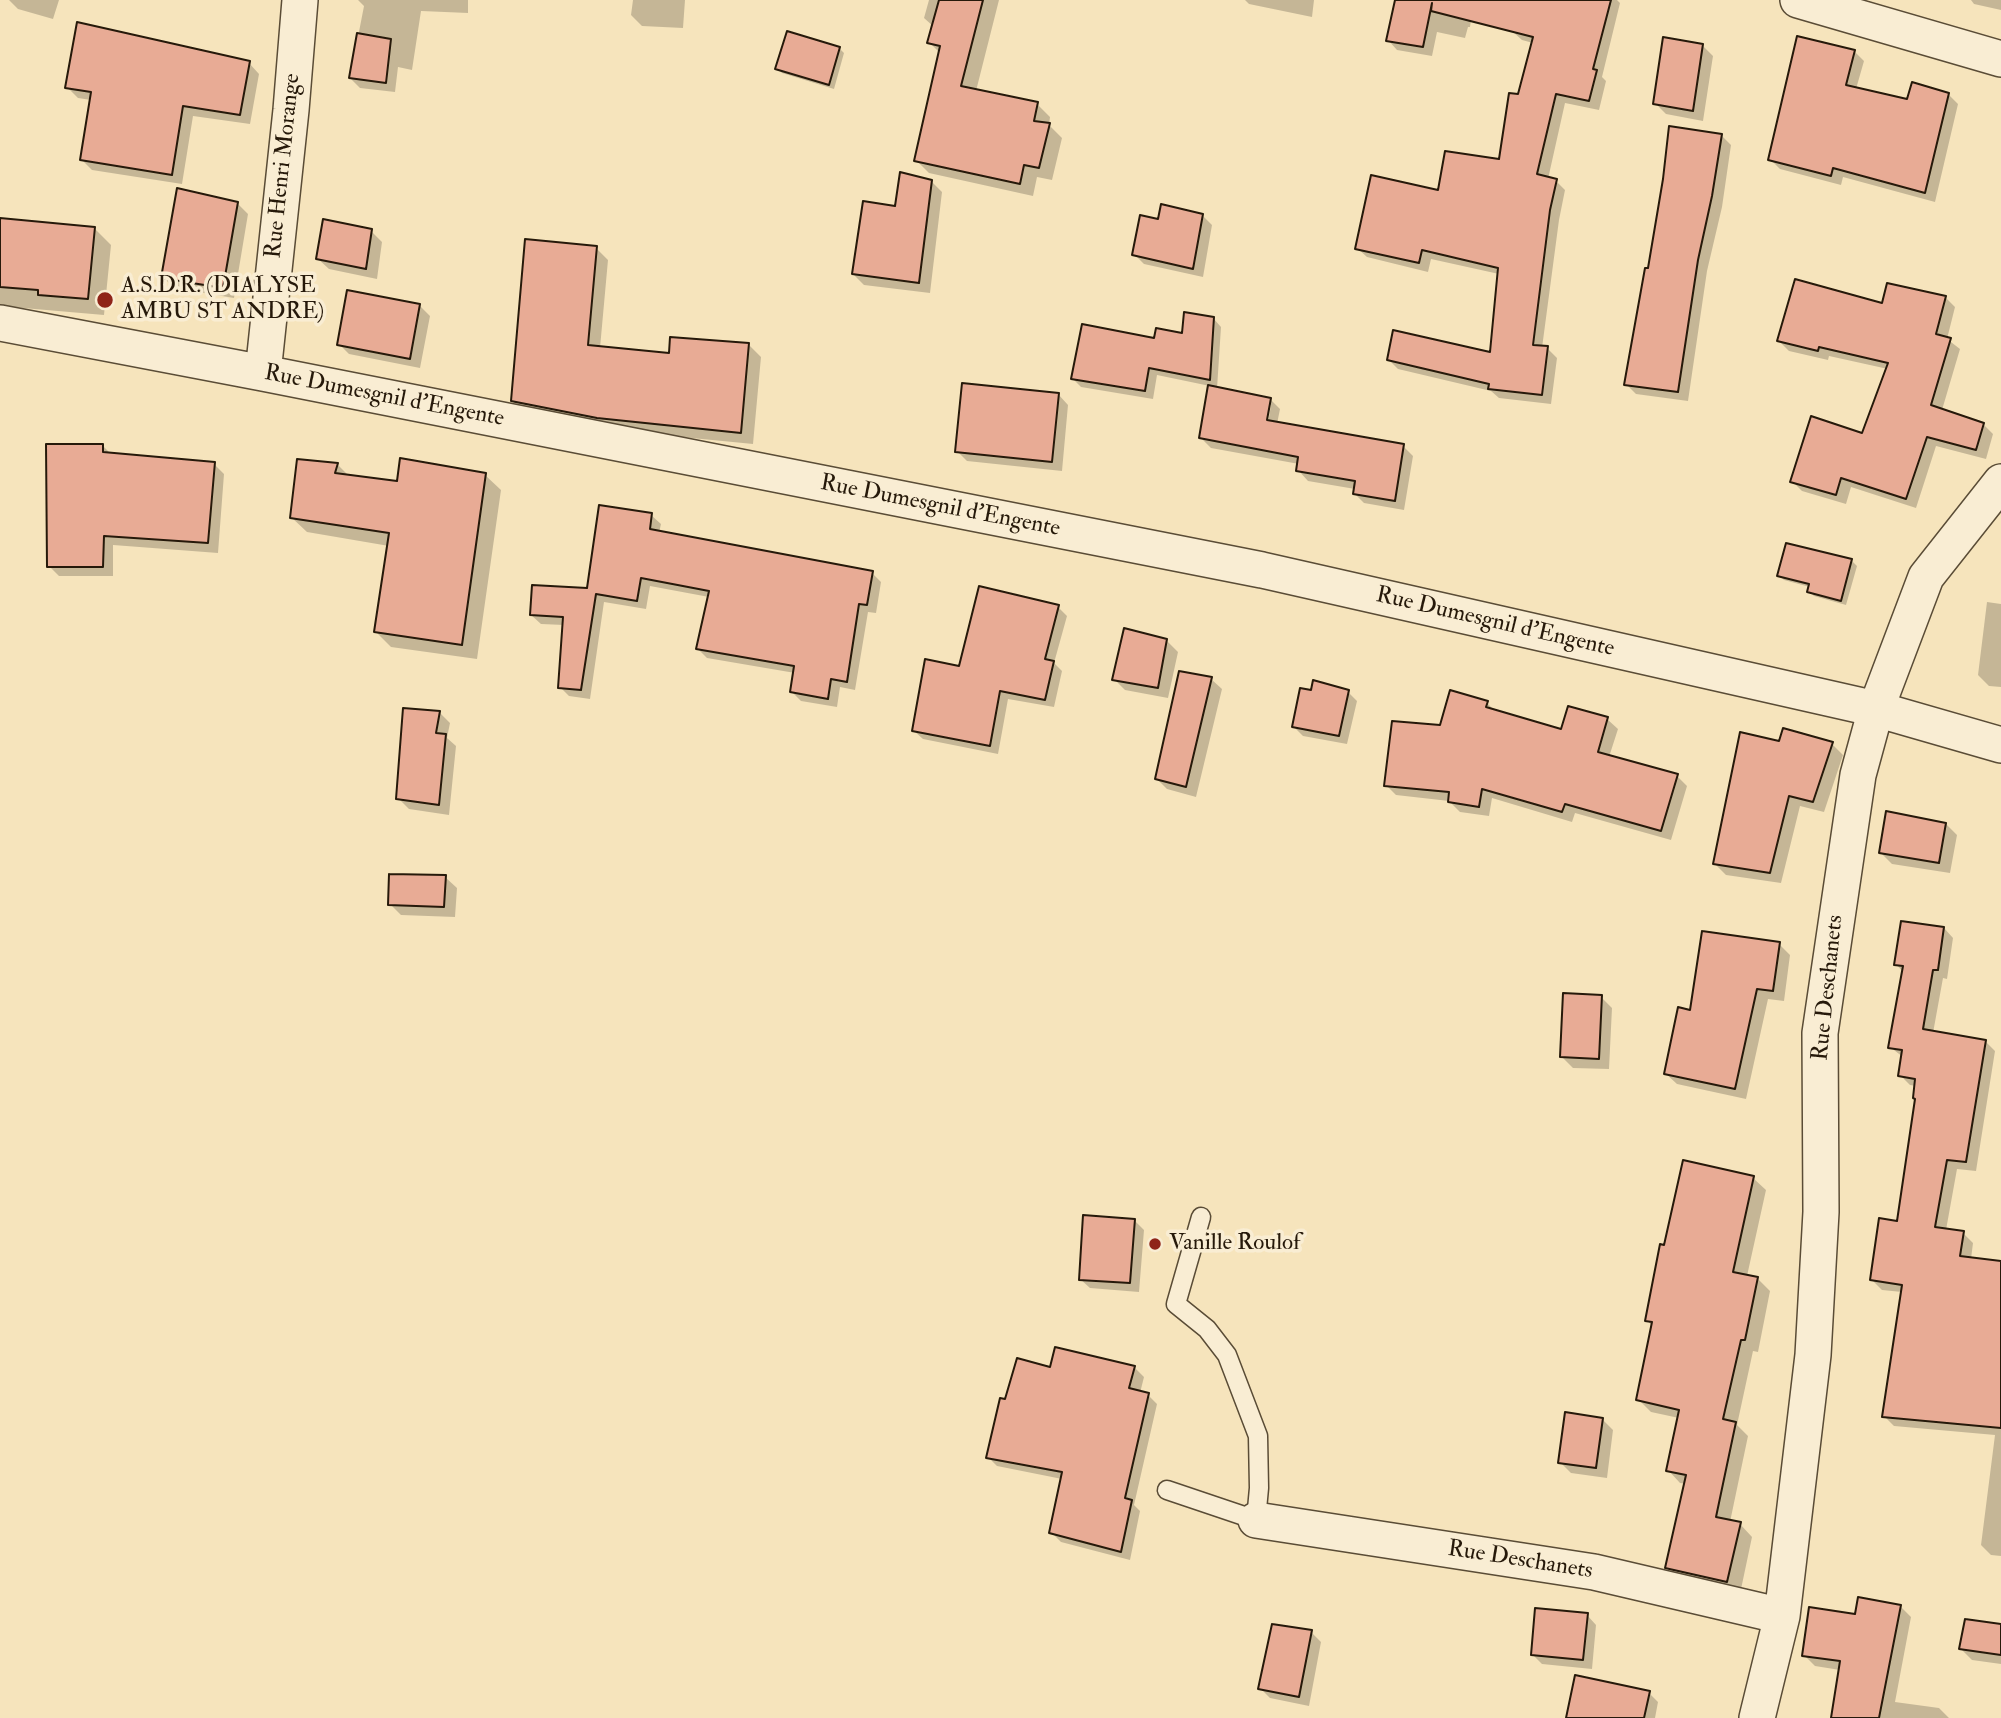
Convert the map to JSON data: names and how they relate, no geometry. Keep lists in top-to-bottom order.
{
  "streets": {
    "street": ["Rue Henri Morange", "Rue Dumesgnil d'Engente", "Rue Deschanets"]
  },
  "crossings": [
    ["Rue Henri Morange", "Rue Dumesgnil d'Engente"],
    ["Rue Dumesgnil d'Engente", "Rue Deschanets"]
  ],
  "places": ["A.S.D.R. (DIALYSE AMBU ST ANDRE)", "Vanille Roulof"]
}
